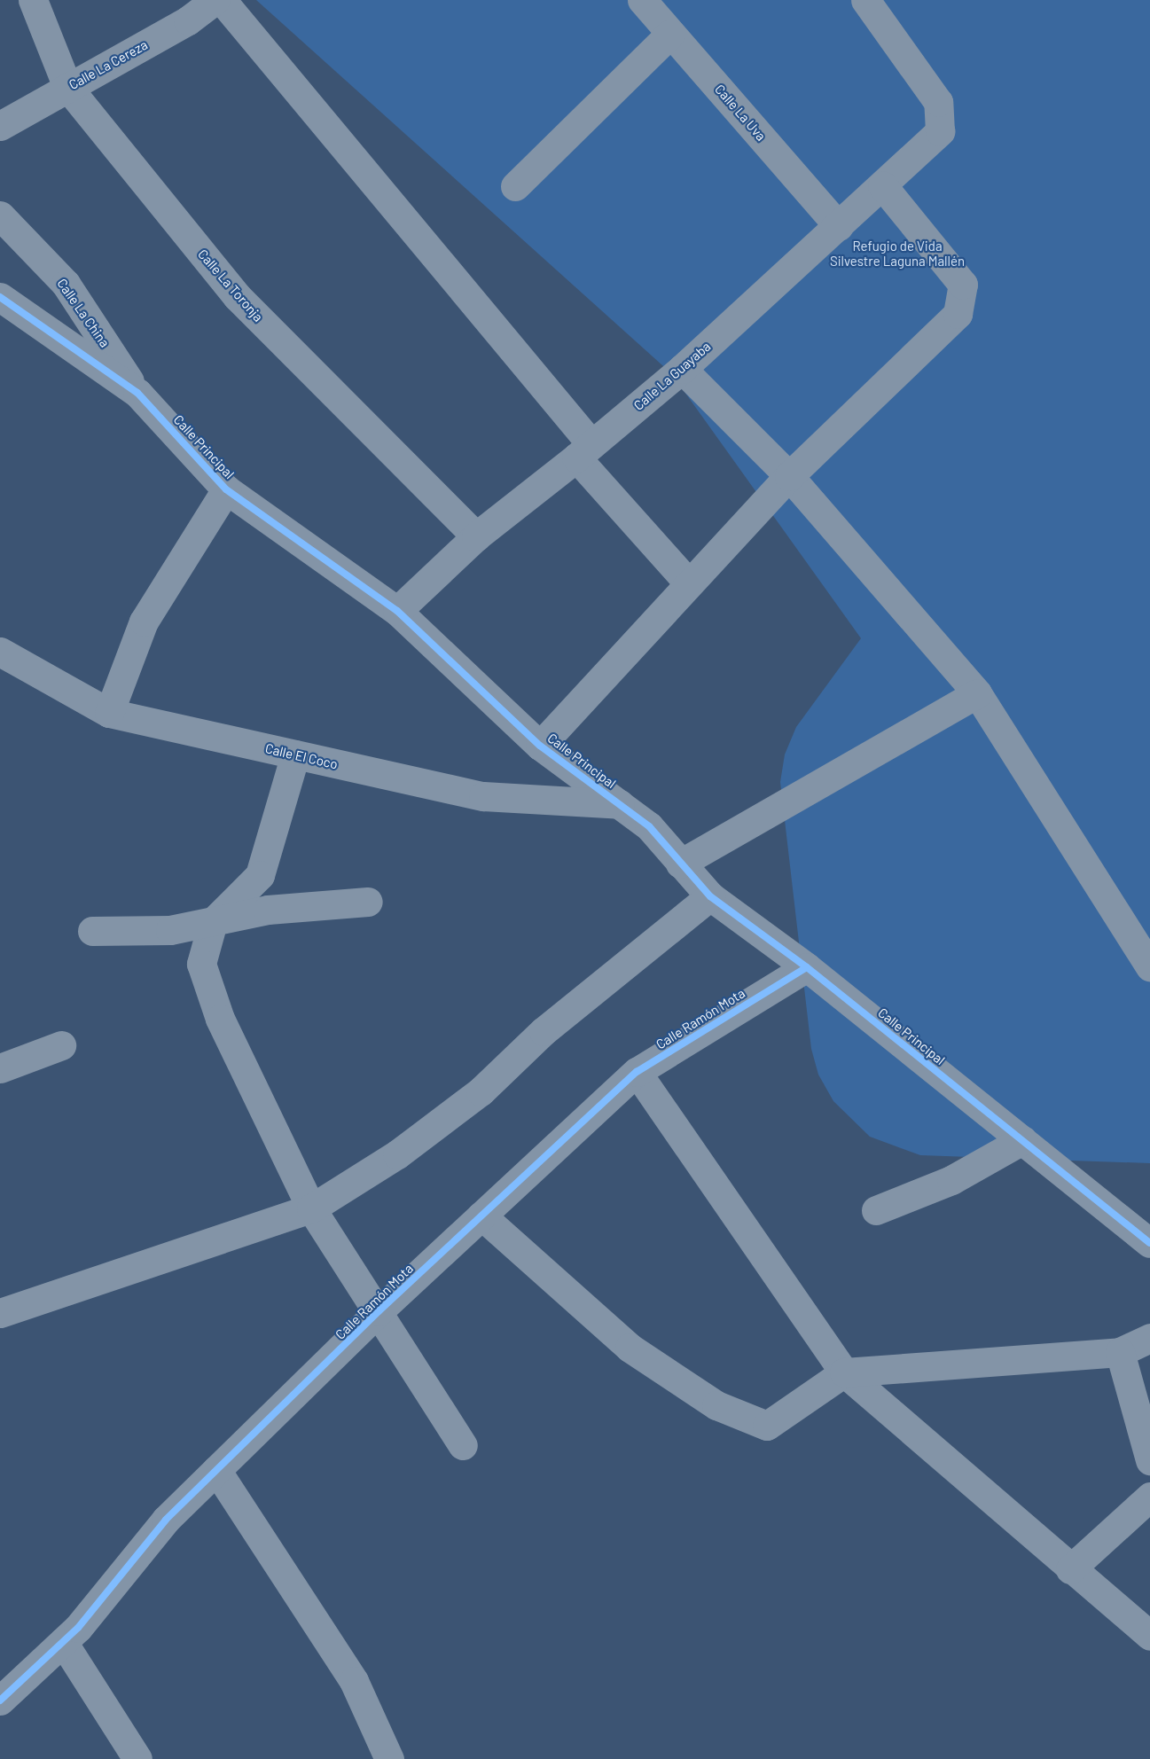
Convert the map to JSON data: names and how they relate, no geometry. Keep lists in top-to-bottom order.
{
  "streets": {
    "street": [
      "Calle La Cereza",
      "Calle La Uva",
      "Calle La Toronja",
      "Calle La China",
      "Calle La Guayaba",
      "Calle Principal",
      "Calle El Coco",
      "Calle Ramón Mota"
    ]
  },
  "crossings": [
    ["Calle La Cereza", "Calle La Toronja"],
    ["Calle La Uva", "Calle La Guayaba"],
    ["Calle La Toronja", "Calle La Guayaba"],
    ["Calle La China", "Calle Principal"],
    ["Calle La Guayaba", "Calle Principal"],
    ["Calle Principal", "Calle El Coco"],
    ["Calle Principal", "Calle Ramón Mota"]
  ],
  "parks": ["Refugio de Vida Silvestre Laguna Mallén"]
}
